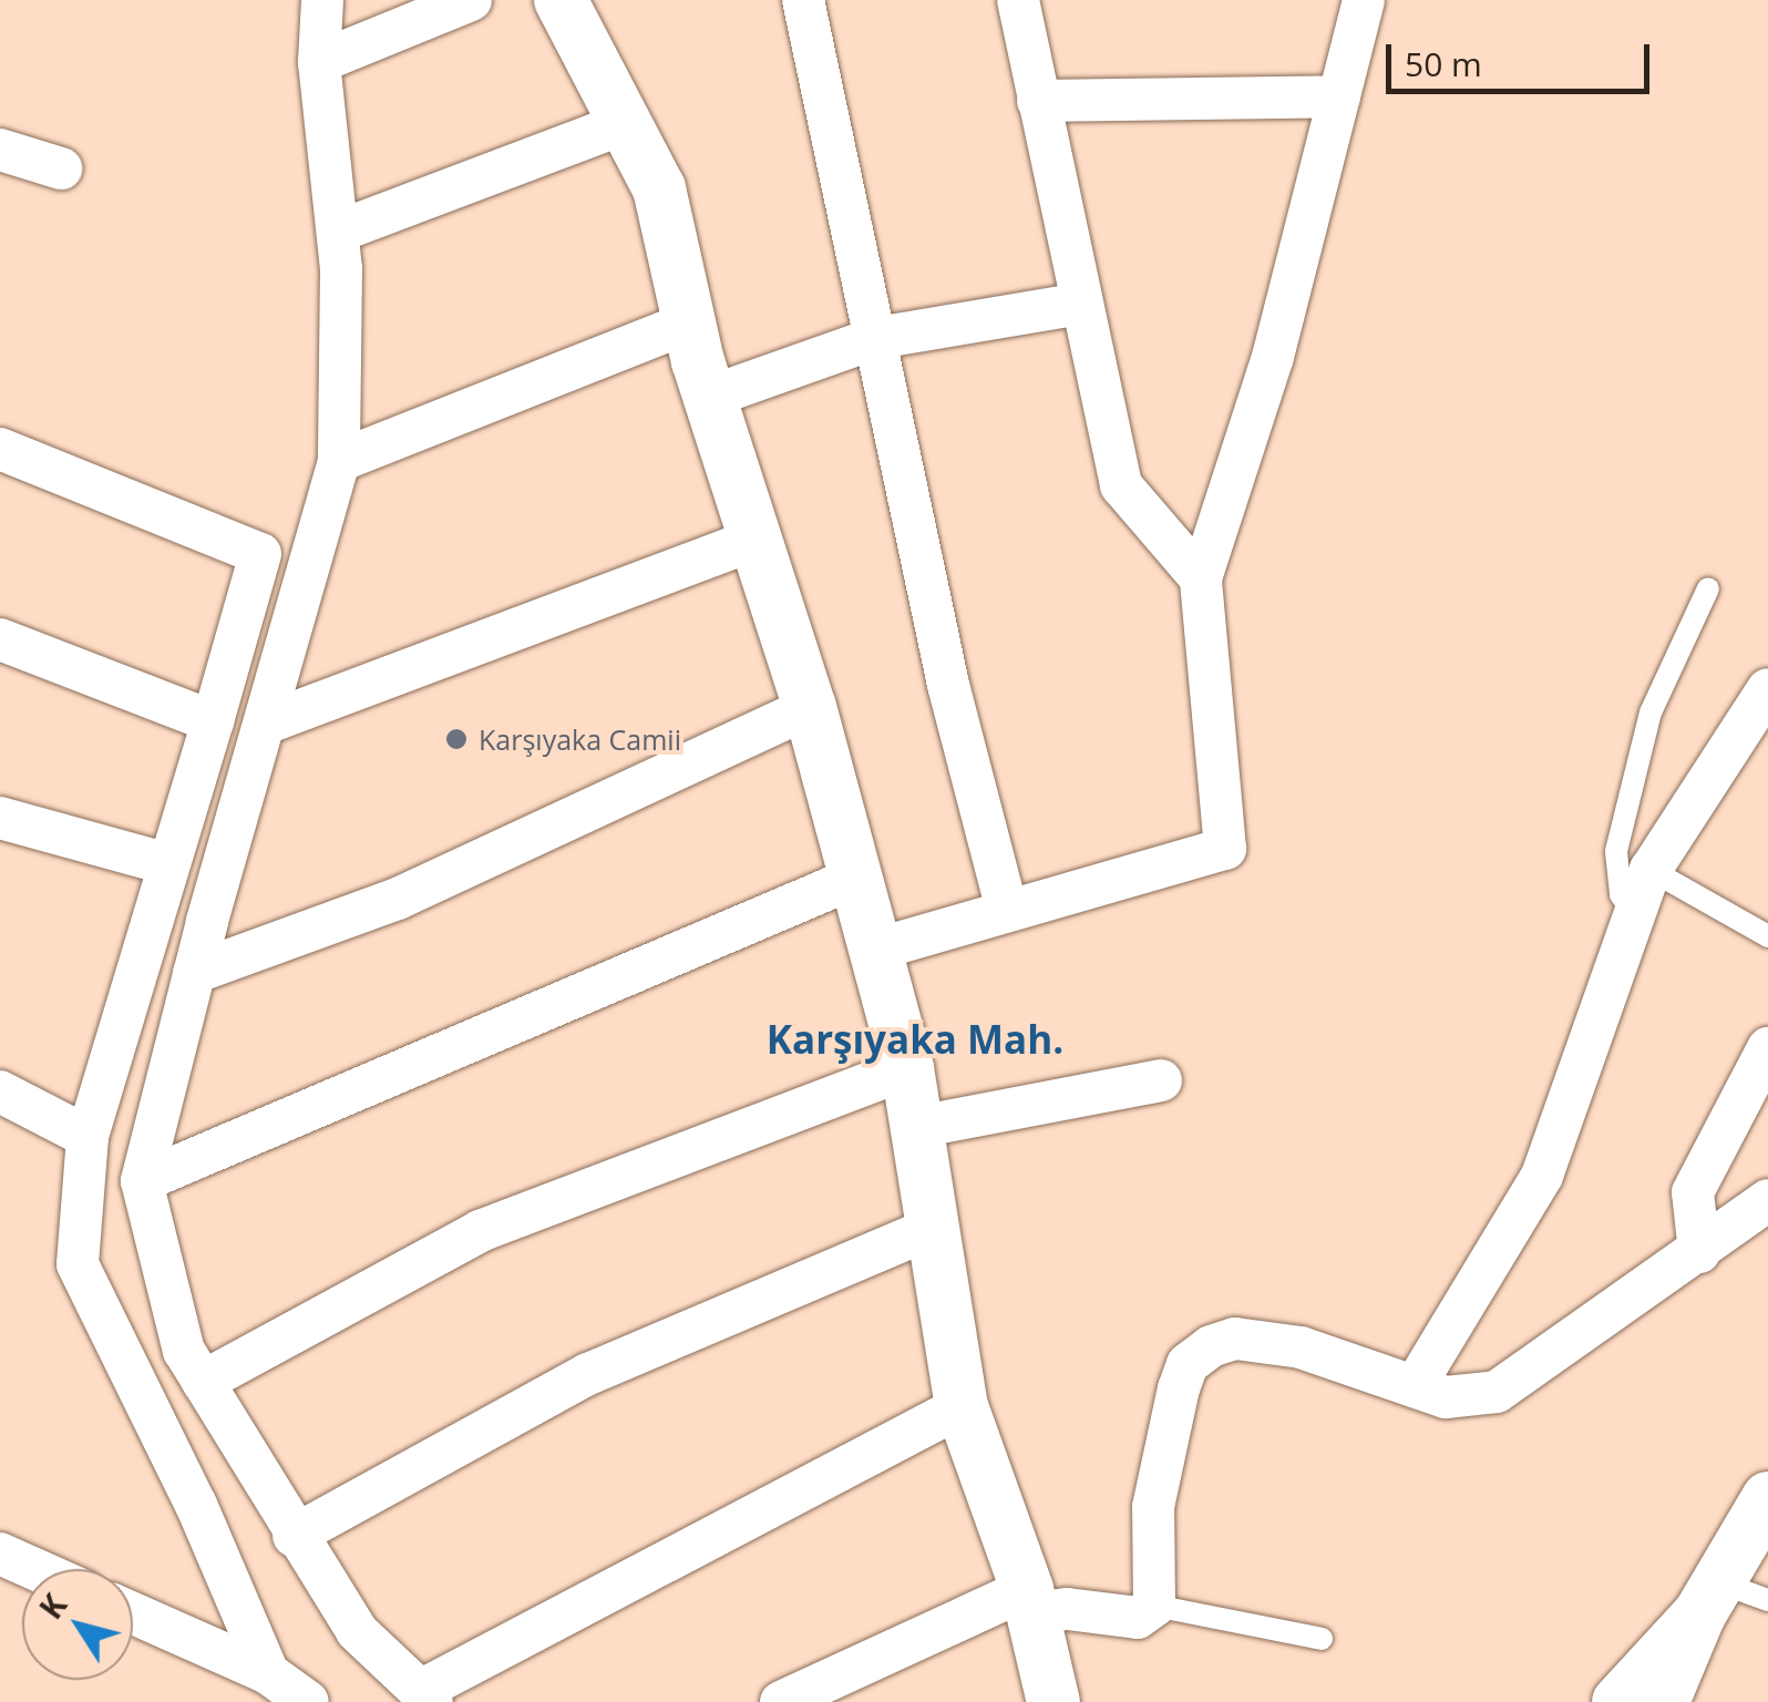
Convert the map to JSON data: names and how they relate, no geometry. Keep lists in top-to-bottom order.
{
  "districts": ["Karşıyaka Mah."],
  "places": ["Karşıyaka Camii"],
  "scale_bar": "50 m",
  "north": "top left"
}
